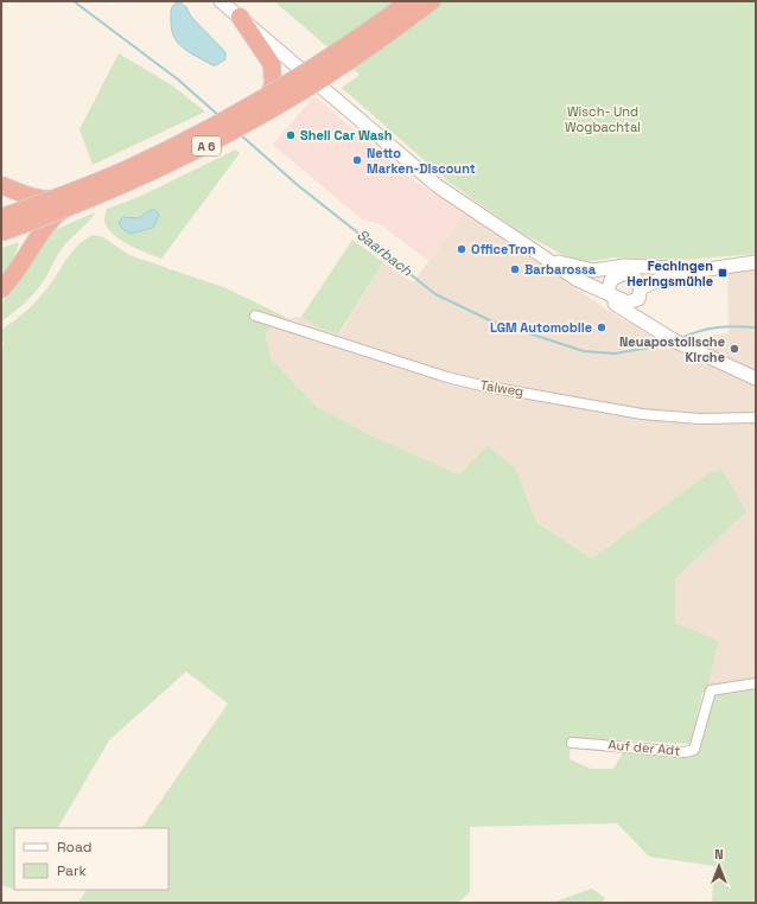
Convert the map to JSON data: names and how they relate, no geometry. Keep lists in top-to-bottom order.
{
  "streets": {
    "highway": ["A 6"],
    "street": ["Talweg", "Auf der Adt"]
  },
  "water": ["Saarbach"],
  "parks": ["Wisch- Und Wogbachtal"],
  "places": {
    "other": [
      "Shell Car Wash",
      "Netto Marken-Discount",
      "OfficeTron",
      "Barbarossa",
      "LGM Automobile",
      "Neuapostolische Kirche"
    ],
    "transit": ["Fechingen Heringsmühle"]
  },
  "legend": ["Road", "Park"],
  "north": "top"
}
